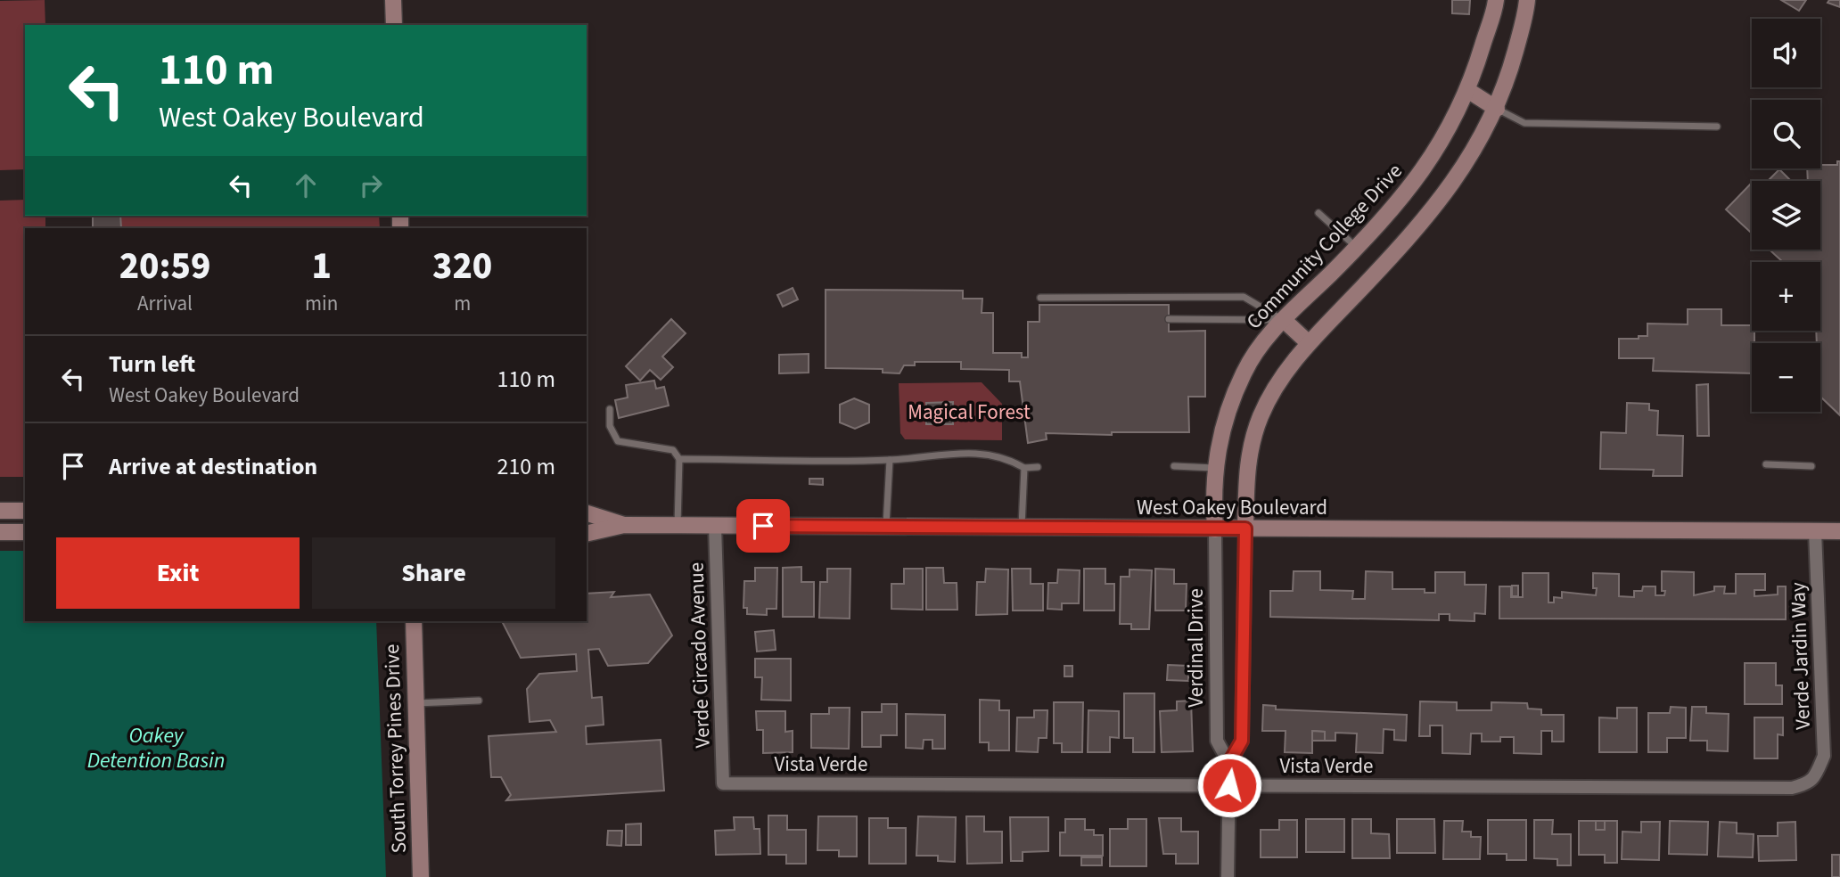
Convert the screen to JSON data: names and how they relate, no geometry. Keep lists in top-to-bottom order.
{
  "streets": {
    "main road": ["Community College Drive", "West Oakey Boulevard", "South Torrey Pines Drive"],
    "street": [
      "Verdinal Drive",
      "Verde Circado Avenue",
      "Verde Jardin Way",
      "Vista Verde"
    ]
  },
  "crossings": [
    ["Community College Drive", "West Oakey Boulevard"],
    ["Community College Drive", "Verdinal Drive"],
    ["West Oakey Boulevard", "Verdinal Drive"],
    ["West Oakey Boulevard", "Verde Circado Avenue"],
    ["West Oakey Boulevard", "Verde Jardin Way"],
    ["Verdinal Drive", "Vista Verde"],
    ["Verde Circado Avenue", "Vista Verde"],
    ["Verde Jardin Way", "Vista Verde"]
  ],
  "water": ["Oakey Detention Basin"],
  "parks": ["Magical Forest"],
  "page": {
    "map_buttons": ["+", "−"],
    "turn": ["110 m", "West Oakey Boulevard"],
    "eta": [
      "20:59",
      "Arrival",
      "1",
      "min",
      "320",
      "m"
    ],
    "list": [
      {
        "name": "Turn left",
        "note": "West Oakey Boulevard",
        "value": "110 m"
      },
      {
        "name": "Arrive at destination",
        "value": "210 m"
      }
    ],
    "buttons": ["Exit", "Share"]
  }
}
